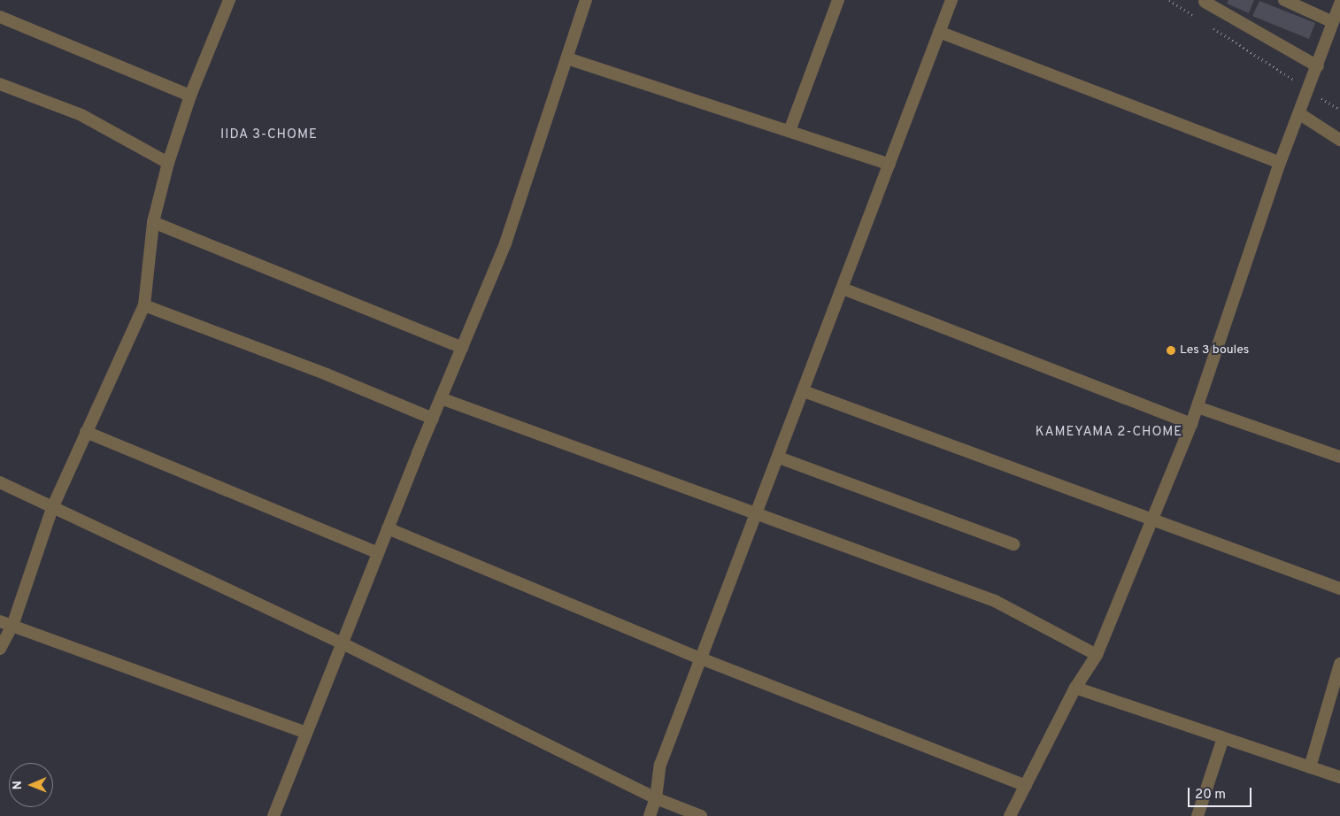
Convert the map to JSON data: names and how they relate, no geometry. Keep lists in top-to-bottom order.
{
  "districts": ["IIDA 3-CHOME", "KAMEYAMA 2-CHOME"],
  "places": ["Les 3 boules"],
  "scale_bar": "20 m",
  "north": "left"
}
